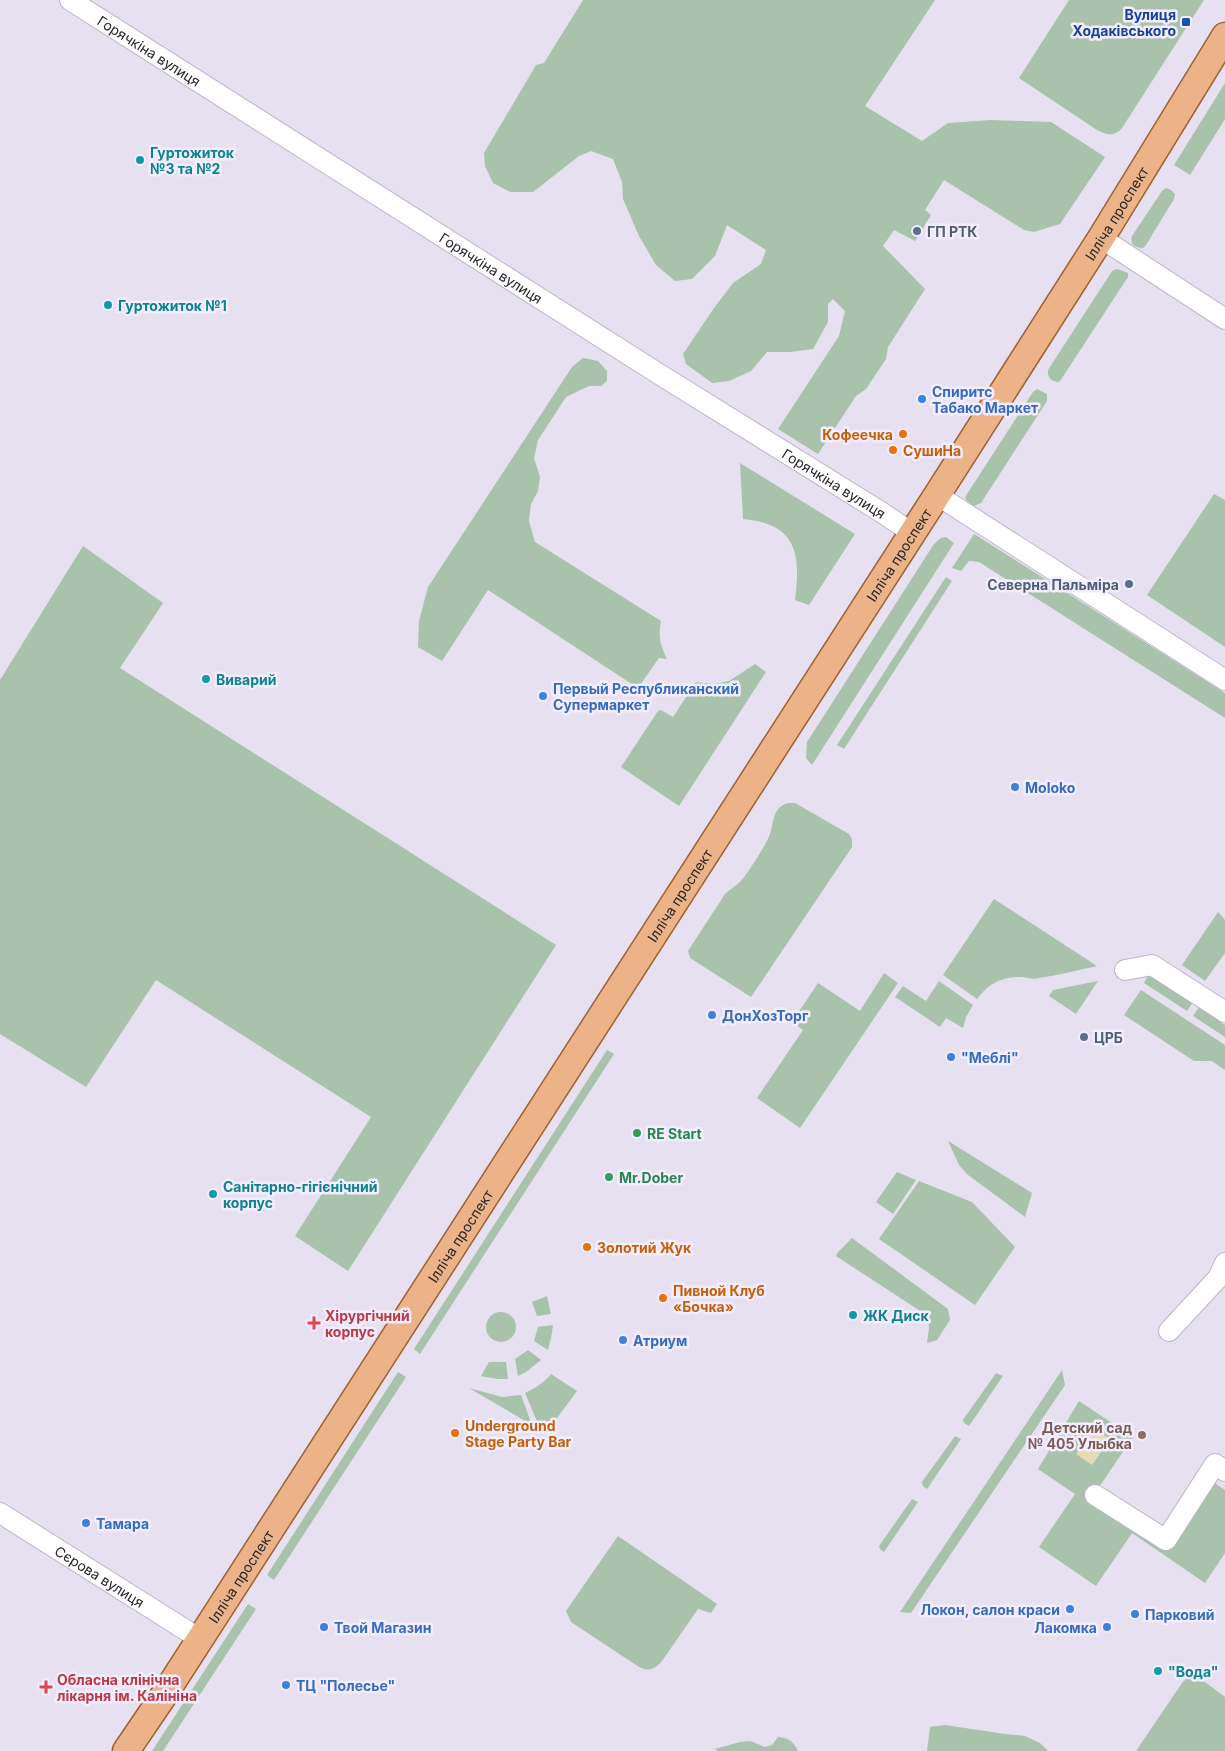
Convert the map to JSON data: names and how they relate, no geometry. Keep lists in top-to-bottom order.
{
  "streets": {
    "main road": ["Ілліча проспект"],
    "street": ["Горячкіна вулиця", "Сєрова вулиця"]
  },
  "crossings": [
    ["Горячкіна вулиця", "Ілліча проспект"],
    ["Ілліча проспект", "Сєрова вулиця"]
  ],
  "places": {
    "transit": ["Вулиця Ходаківського"],
    "other": [
      "Гуртожиток №3 та №2",
      "ГП РТК",
      "Гуртожиток №1",
      "Спиритc Табако Маркет",
      "Кофеечка",
      "СушиНа",
      "Северна Пальміра",
      "Виварий",
      "Первый Республиканский Супермаркет",
      "Moloko",
      "ДонХозТорг",
      "ЦРБ",
      "\"Меблі\"",
      "RE Start",
      "Mr.Dober",
      "Санітарно-гігієнічний корпус",
      "Золотий Жук",
      "Пивной Клуб «Бочка»",
      "ЖК Диск",
      "Атриум",
      "Underground Stage Party Bar",
      "Детский сад № 405 Улыбка",
      "Тамара",
      "Локон, салон краси",
      "Парковий",
      "Твой Магазин",
      "Лакомка",
      "\"Вода\"",
      "ТЦ \"Полесье\""
    ],
    "health": ["Хірургічний корпус", "Обласна клінічна лікарня ім. Калініна"]
  }
}
